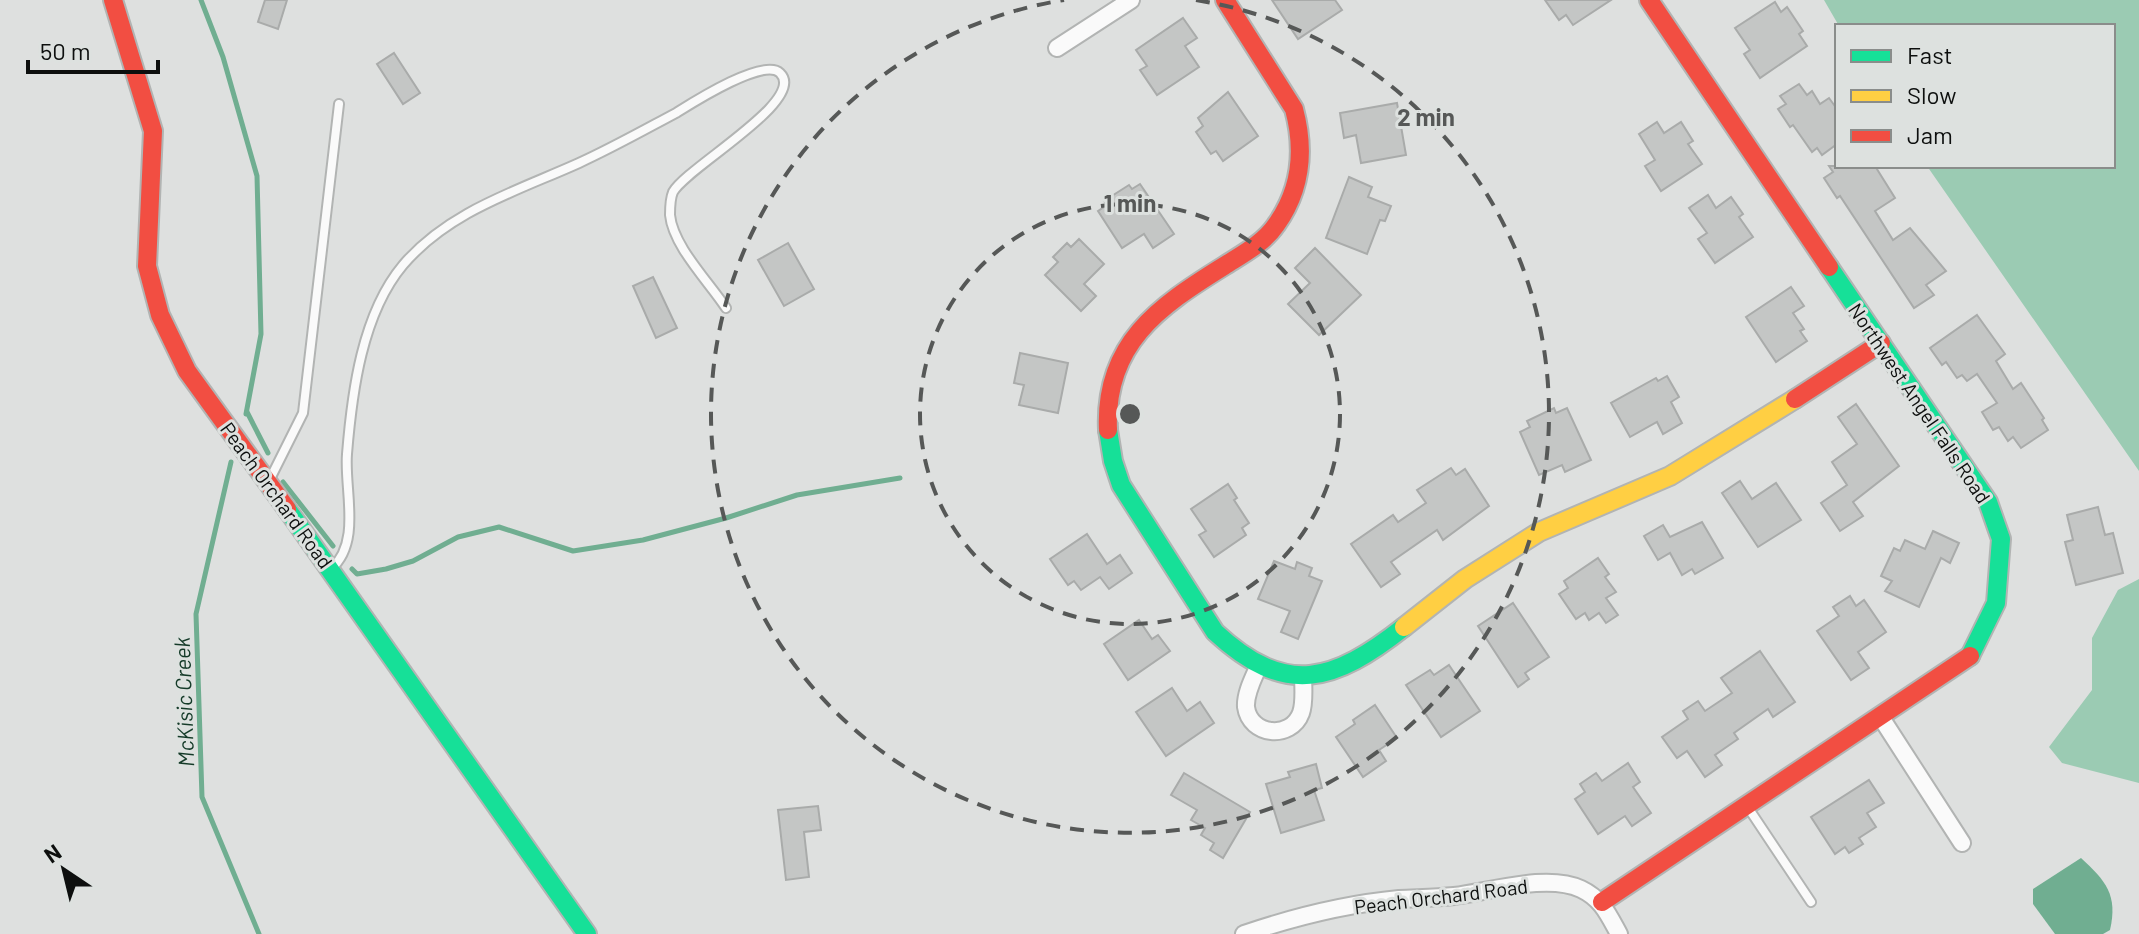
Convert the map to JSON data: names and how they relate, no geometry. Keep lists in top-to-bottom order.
{
  "streets": {
    "street": ["Northwest Angel Falls Road", "Peach Orchard Road"]
  },
  "crossings": [
    ["Northwest Angel Falls Road", "Peach Orchard Road"]
  ],
  "water": ["McKisic Creek"],
  "legend": ["Fast", "Slow", "Jam"],
  "scale_bar": "50 m",
  "north": "top left",
  "rings": ["2 min", "1 min"]
}
